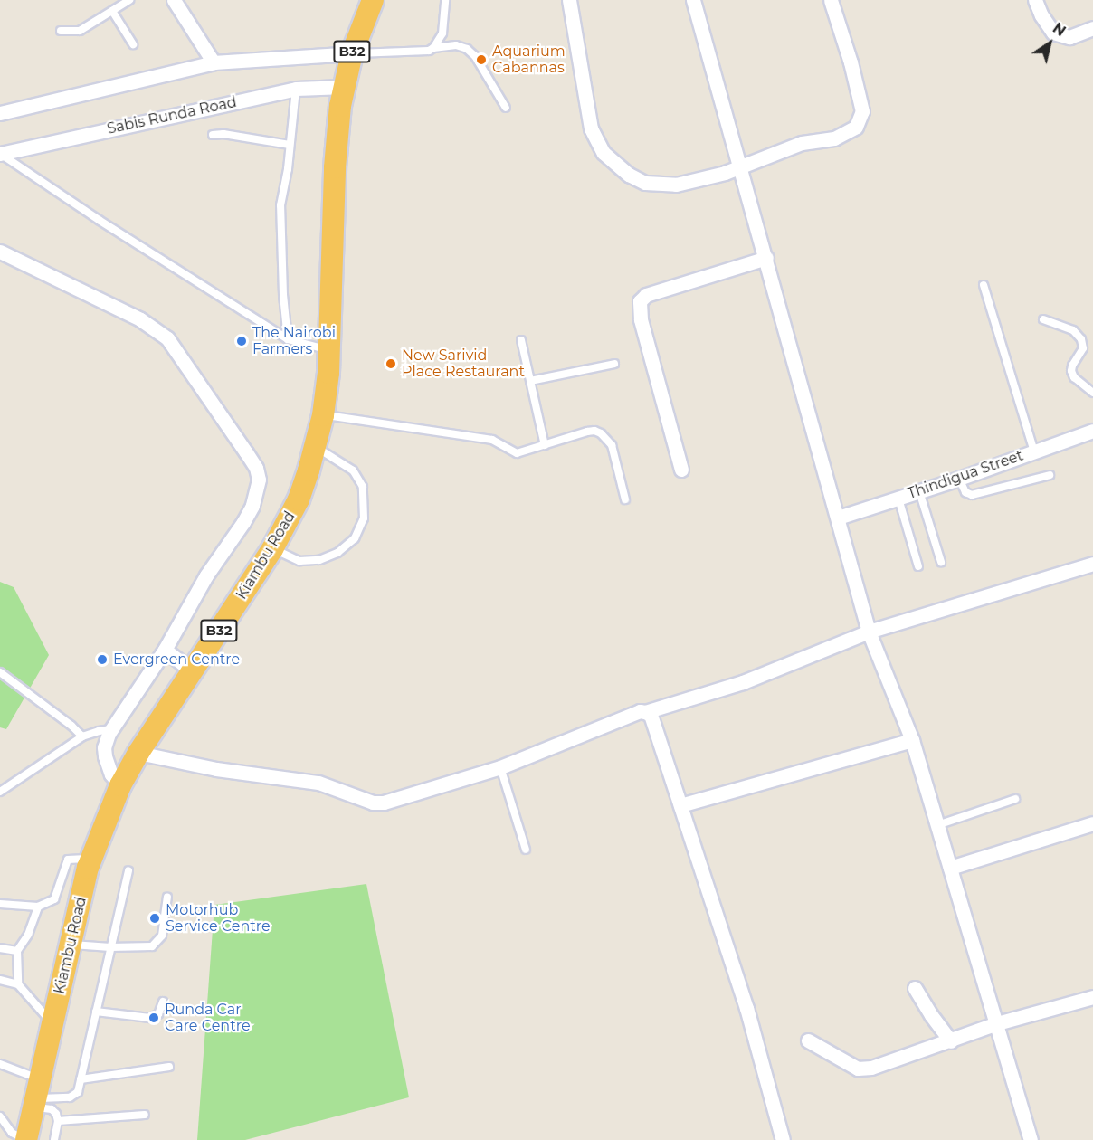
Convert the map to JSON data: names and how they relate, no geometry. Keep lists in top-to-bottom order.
{
  "streets": {
    "highway": ["B32", "Kiambu Road"],
    "street": ["Sabis Runda Road", "Thindigua Street"]
  },
  "crossings": [
    ["Sabis Runda Road", "Kiambu Road"]
  ],
  "places": [
    "Aquarium Cabannas",
    "The Nairobi Farmers",
    "New Sarivid Place Restaurant",
    "Evergreen Centre",
    "Motorhub Service Centre",
    "Runda Car Care Centre"
  ],
  "north": "top right"
}
